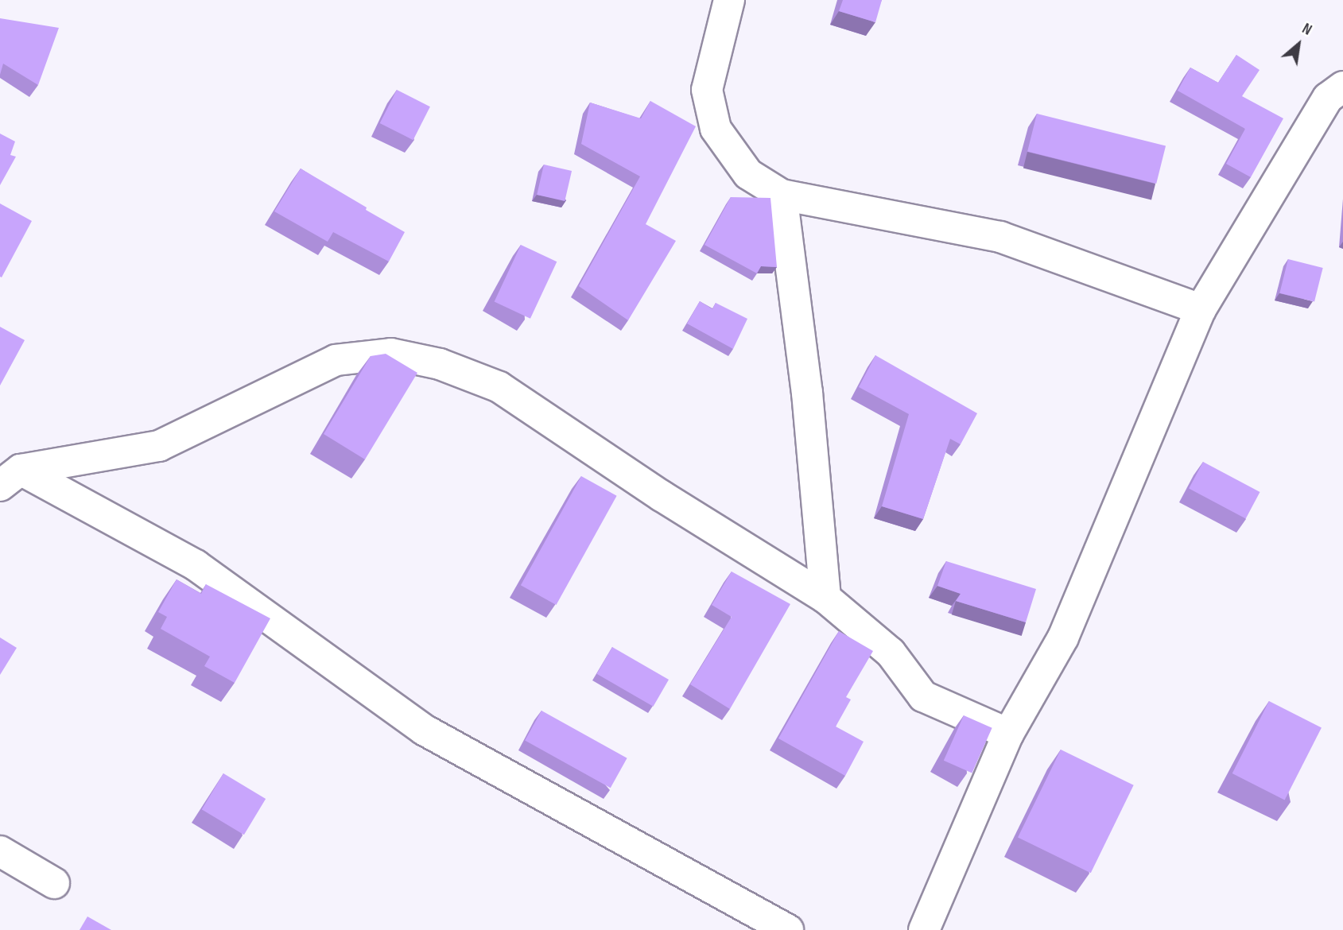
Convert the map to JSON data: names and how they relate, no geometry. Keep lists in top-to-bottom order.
{
  "north": "top right"
}
